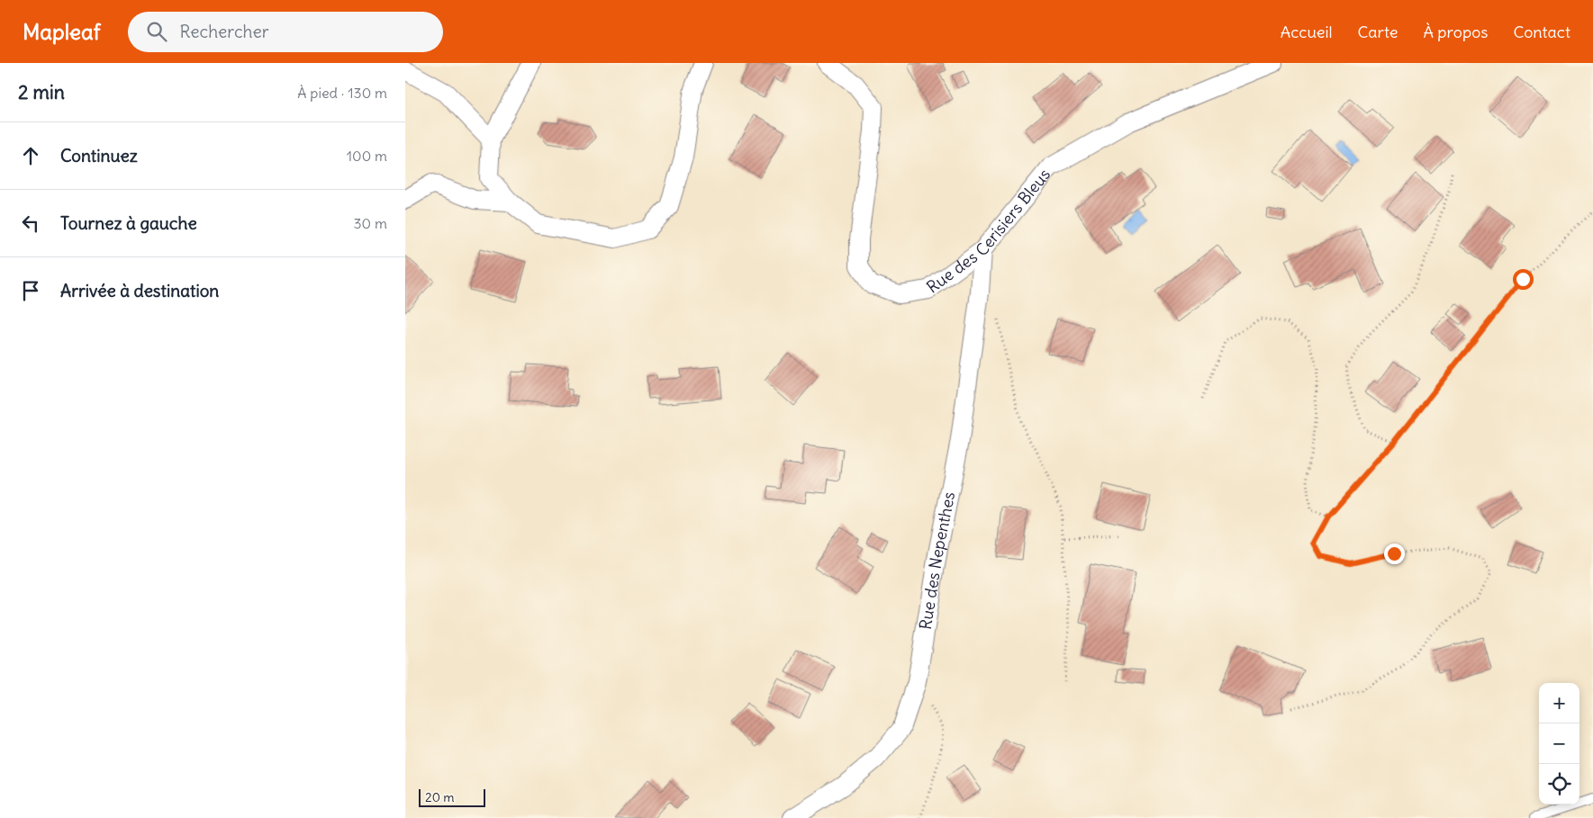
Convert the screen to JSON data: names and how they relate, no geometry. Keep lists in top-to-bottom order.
{
  "streets": {
    "street": ["Rue des Cerisiers Bleus", "Rue des Nepenthes"]
  },
  "crossings": [
    ["Rue des Cerisiers Bleus", "Rue des Nepenthes"]
  ],
  "scale_bar": "20 m",
  "page": {
    "header": "Mapleaf",
    "search": "Rechercher",
    "nav": [
      "Accueil",
      "Carte",
      "À propos",
      "Contact"
    ],
    "heading": ["2 min", "À pied · 130 m"],
    "list": [
      ["Continuez", "100 m"],
      ["Tournez à gauche", "30 m"],
      "Arrivée à destination"
    ],
    "map_buttons": ["+", "−"],
    "scale": "20 m"
  }
}
